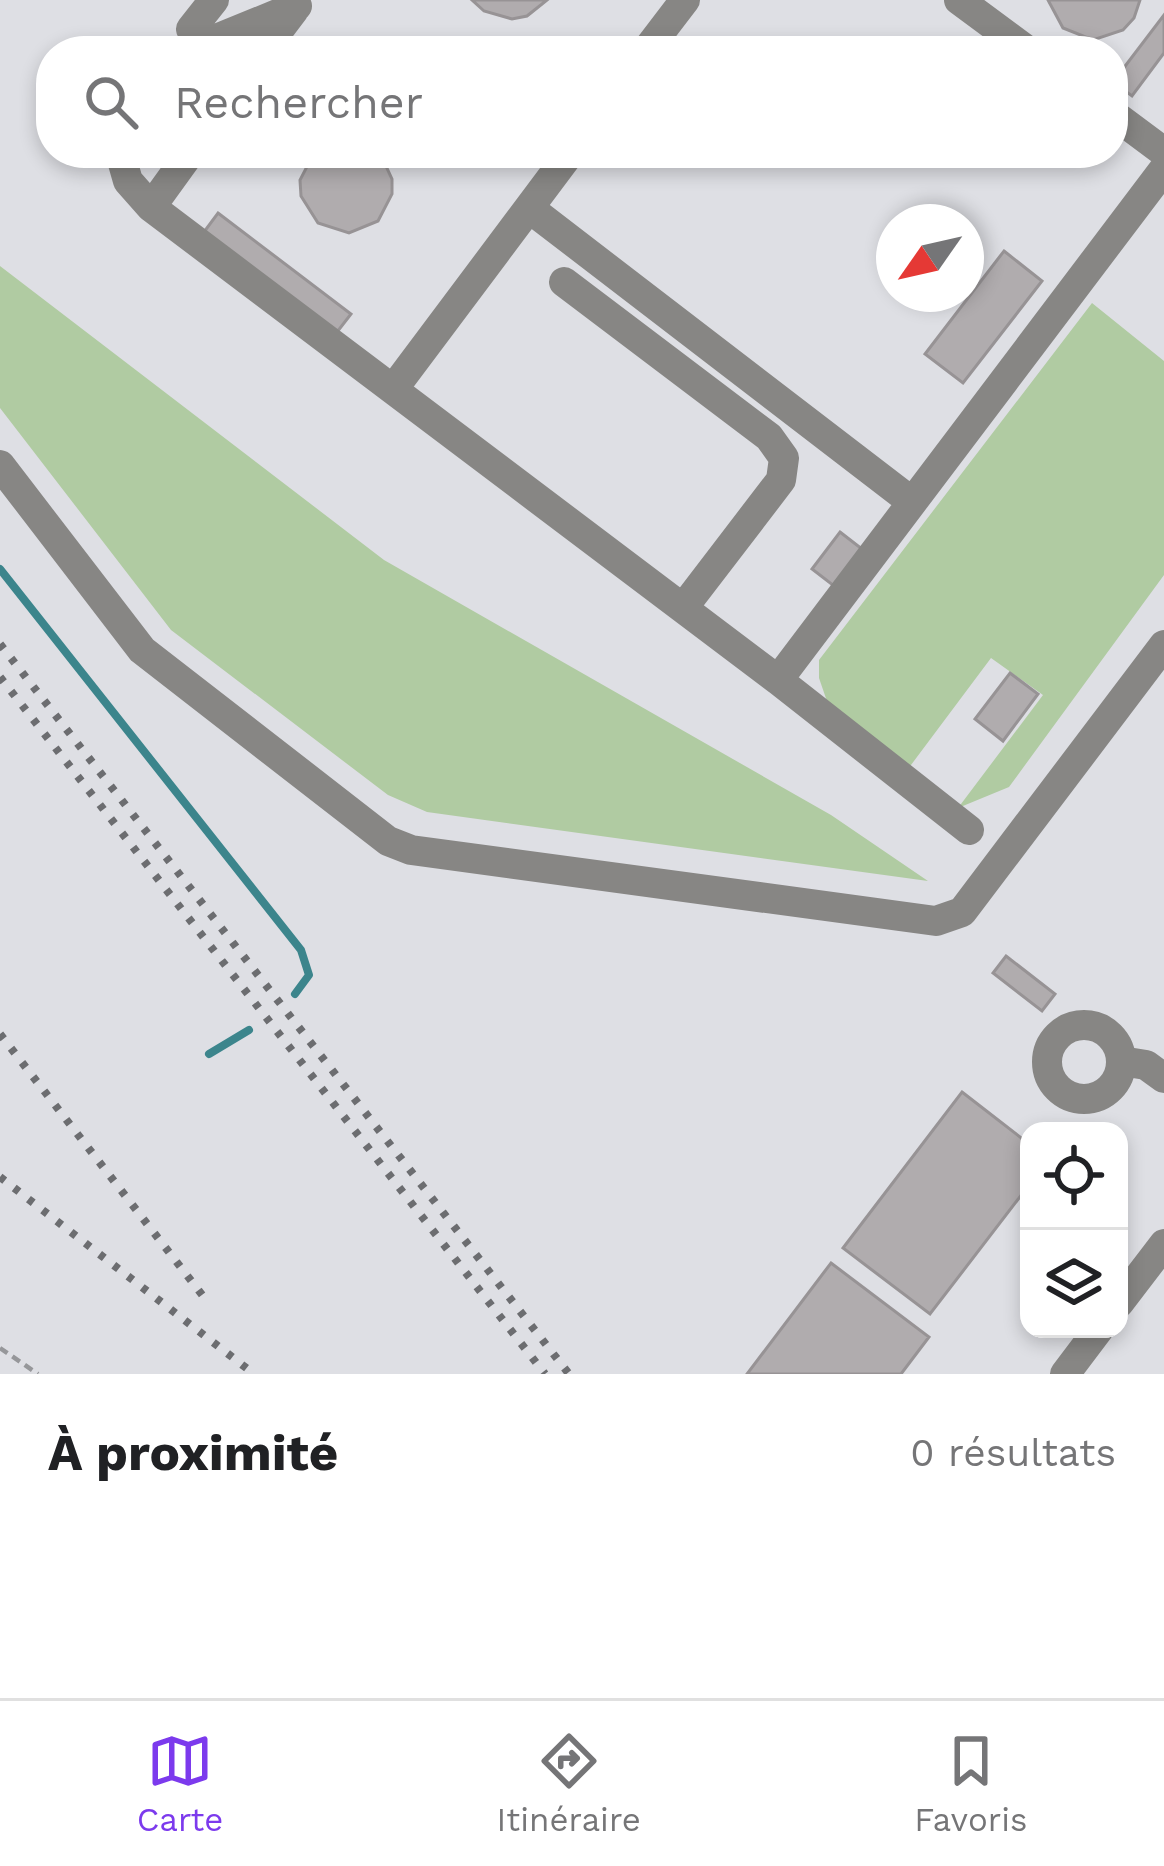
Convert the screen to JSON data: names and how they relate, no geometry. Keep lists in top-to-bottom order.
{
  "north": "bottom left",
  "page": {
    "search": "Rechercher",
    "heading": ["À proximité", "0 résultats"],
    "nav": ["Carte", "Itinéraire", "Favoris"]
  }
}
